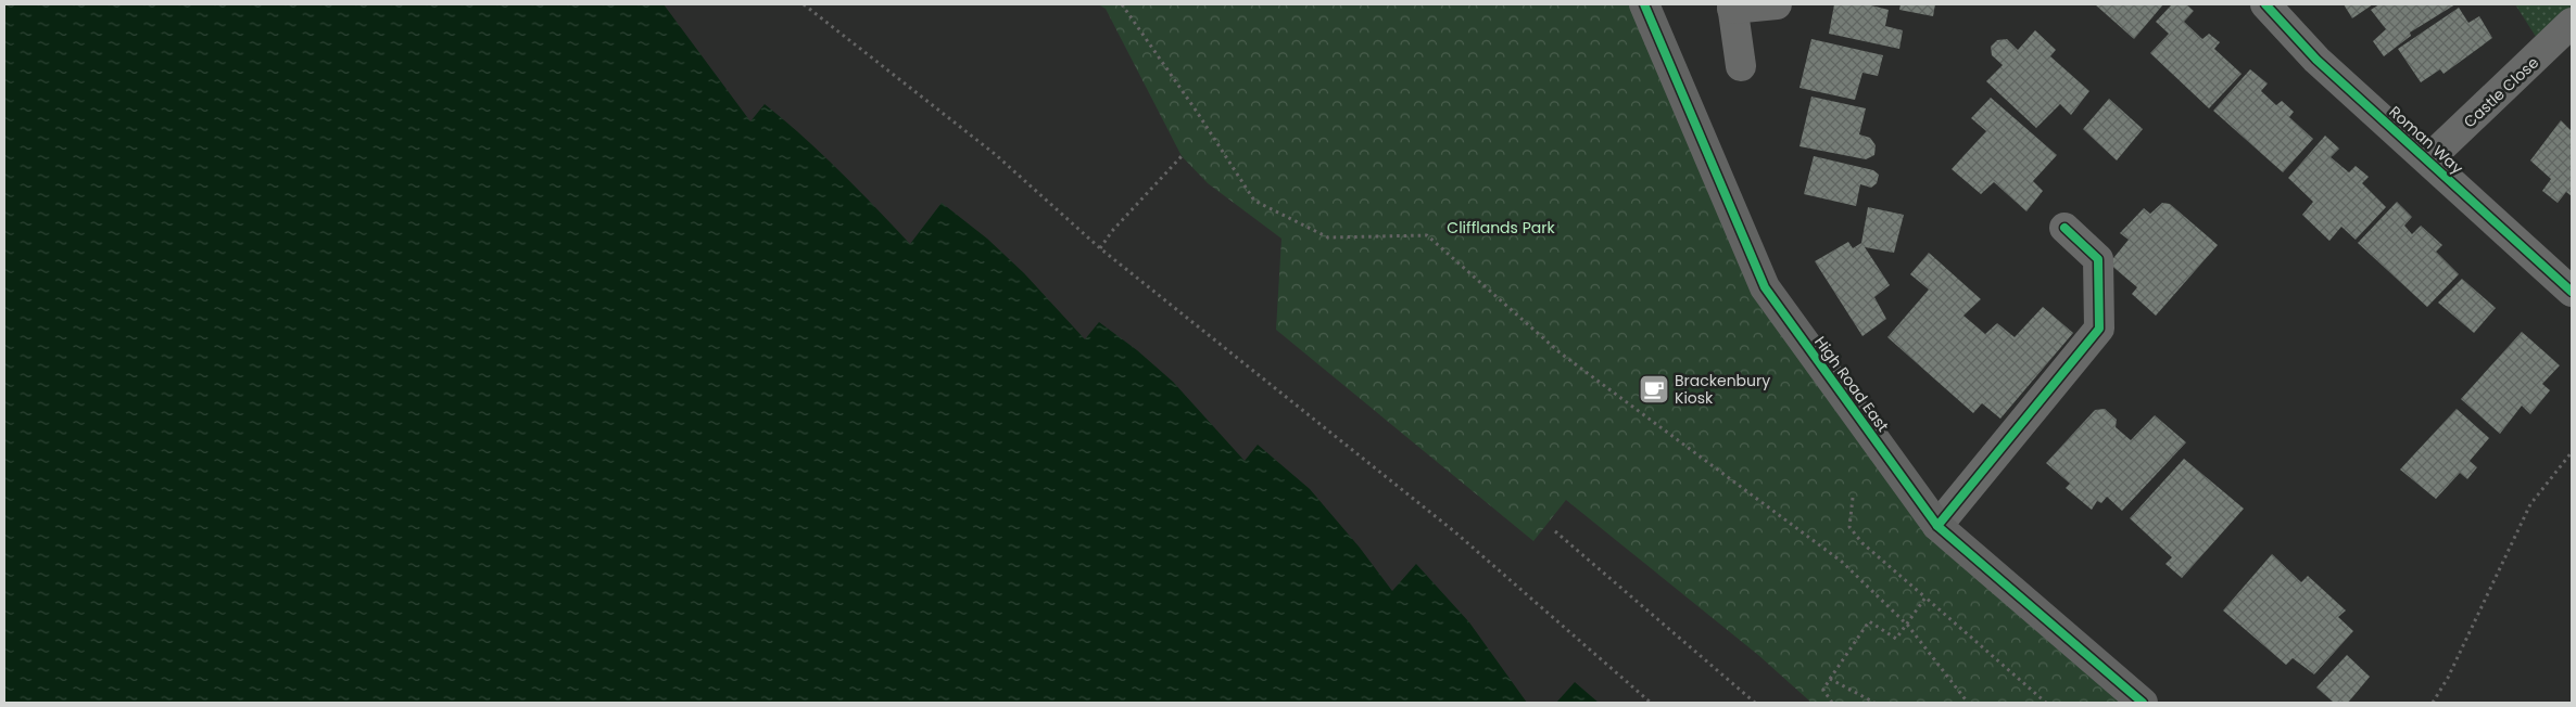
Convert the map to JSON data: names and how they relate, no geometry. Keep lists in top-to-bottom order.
{
  "streets": {
    "street": ["Castle Close", "Roman Way", "High Road East"]
  },
  "crossings": [
    ["Castle Close", "Roman Way"]
  ],
  "parks": ["Clifflands Park"],
  "places": {
    "cafe": ["Brackenbury Kiosk"]
  }
}
